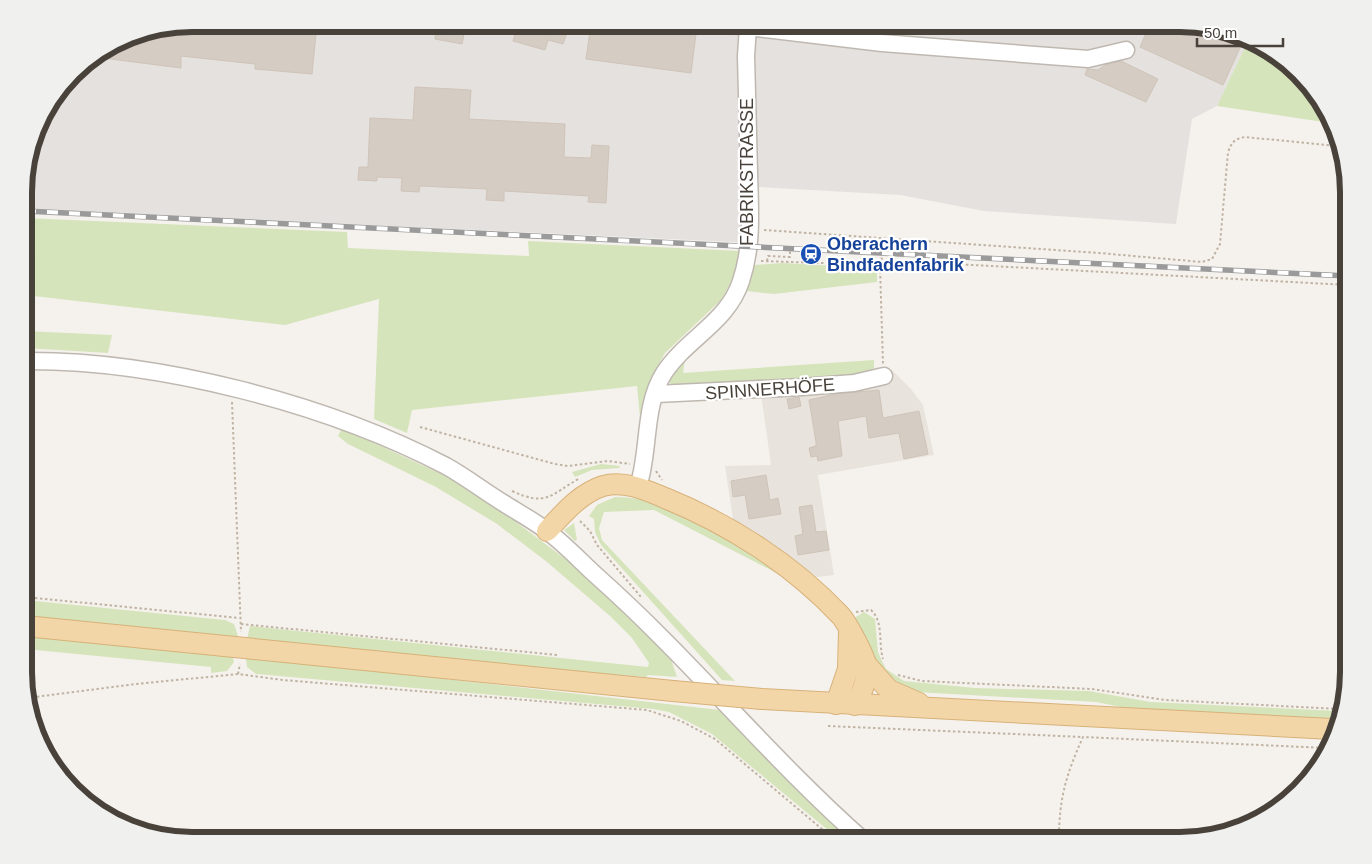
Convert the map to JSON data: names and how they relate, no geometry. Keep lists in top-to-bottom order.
{
  "streets": {
    "street": ["FABRIKSTRASSE", "SPINNERHÖFE"]
  },
  "crossings": [
    ["FABRIKSTRASSE", "SPINNERHÖFE"]
  ],
  "places": {
    "station": ["Oberachern Bindfadenfabrik"]
  },
  "scale_bar": "50 m"
}
